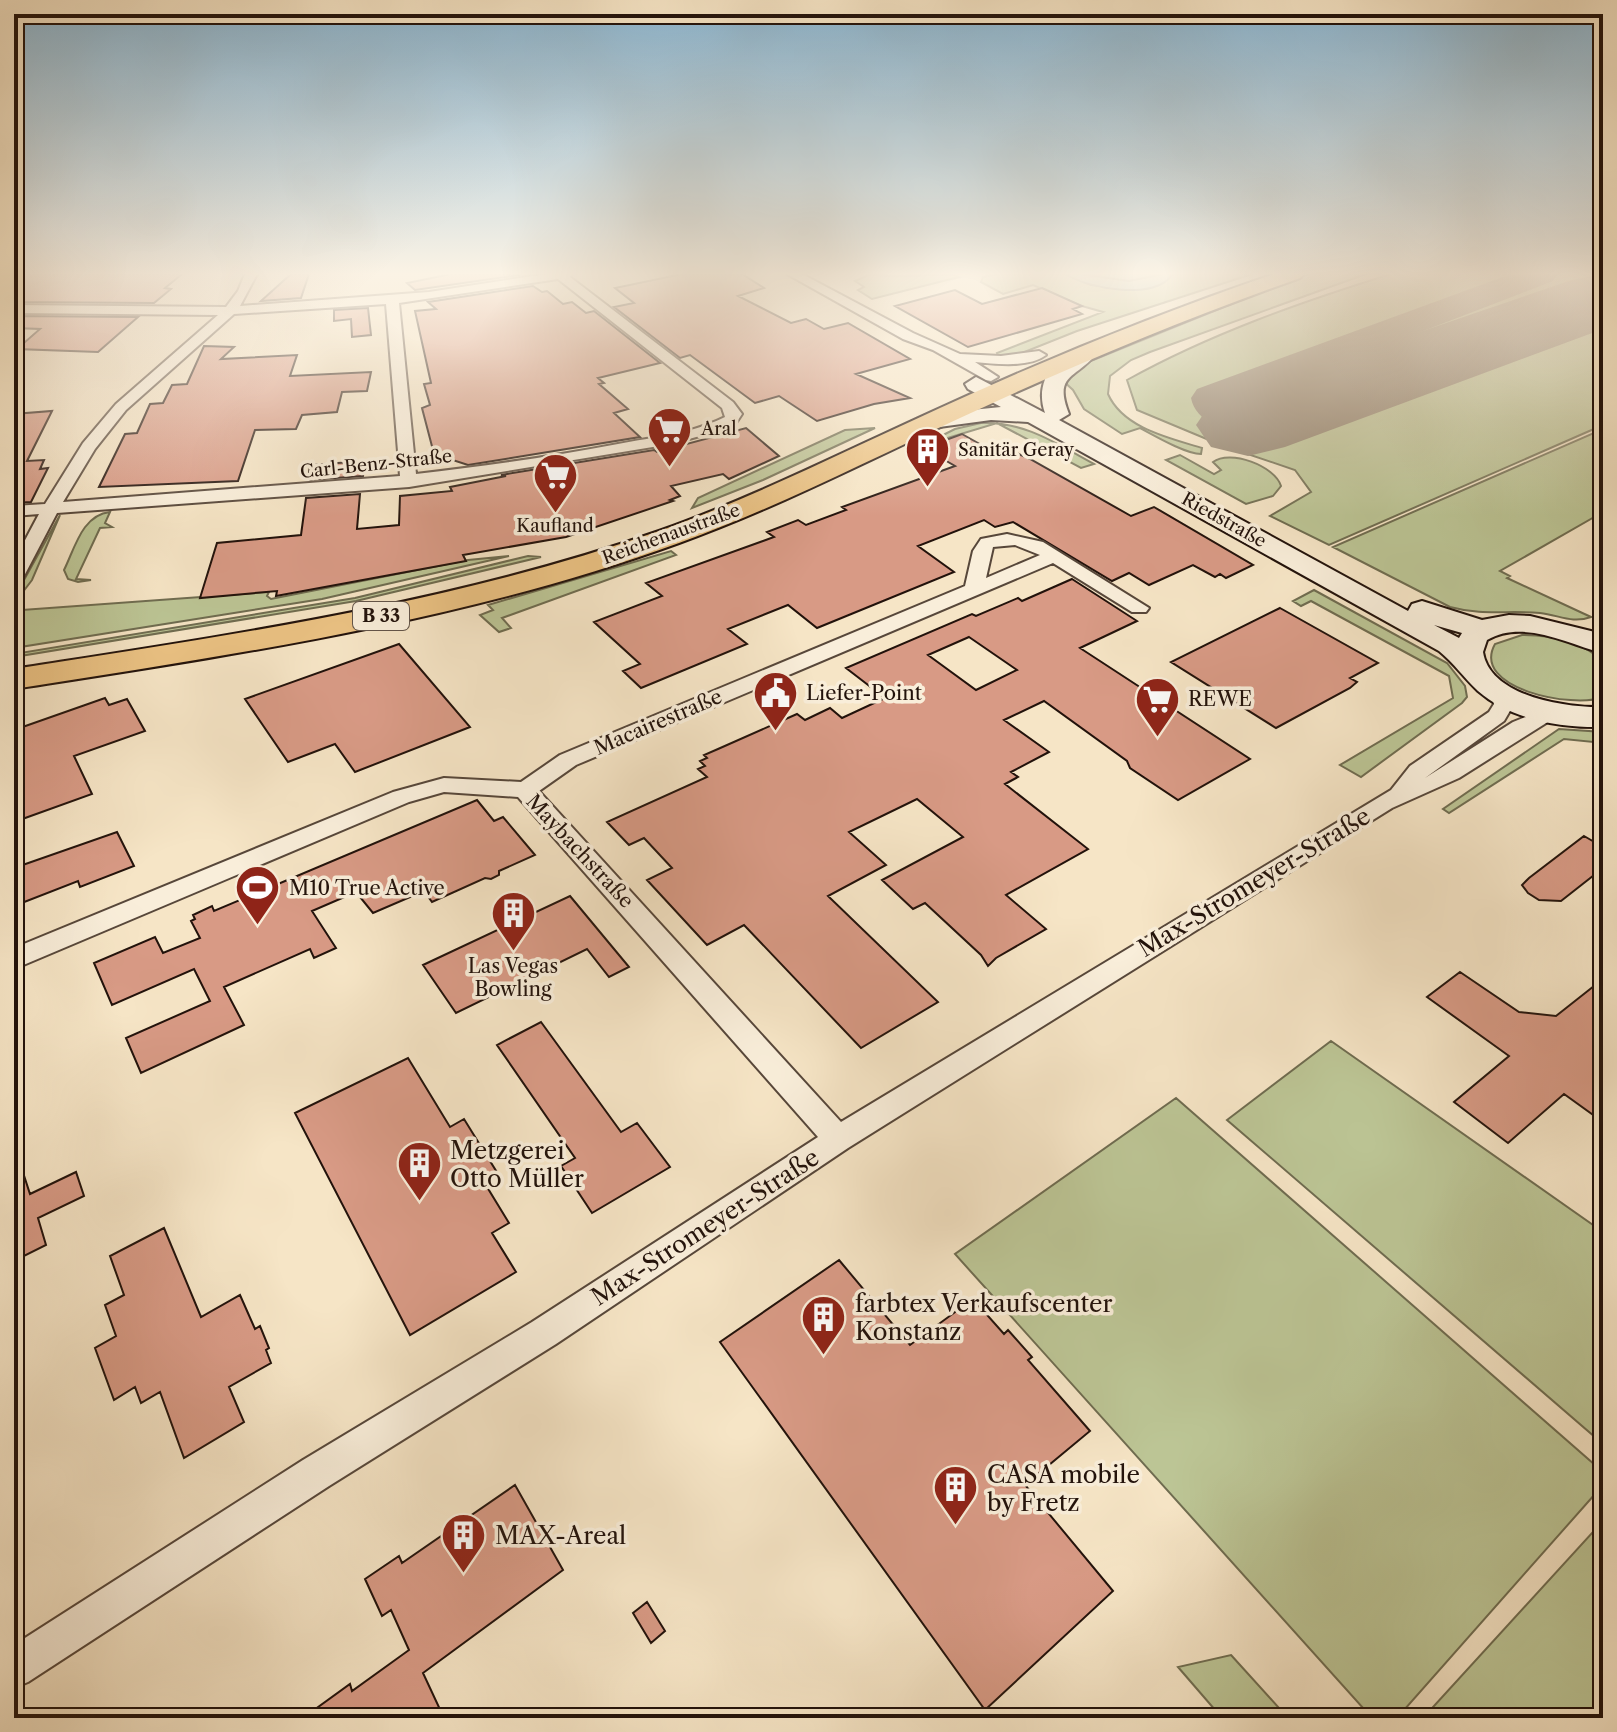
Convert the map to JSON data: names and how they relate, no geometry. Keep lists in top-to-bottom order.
{
  "streets": {
    "main road": ["Reichenaustraße", "B 33"],
    "street": [
      "Carl-Benz-Straße",
      "Riedstraße",
      "Macairestraße",
      "Maybachstraße",
      "Max-Stromeyer-Straße"
    ]
  },
  "crossings": [
    ["Riedstraße", "Reichenaustraße"],
    ["Riedstraße", "Max-Stromeyer-Straße"],
    ["Macairestraße", "Maybachstraße"],
    ["Maybachstraße", "Max-Stromeyer-Straße"]
  ],
  "places": {
    "supermarket": ["Aral", "Kaufland", "REWE"],
    "building": [
      "Sanitär Geray",
      "Las Vegas Bowling",
      "Metzgerei Otto Müller",
      "farbtex Verkaufscenter Konstanz",
      "CASA mobile by Fretz",
      "MAX-Areal"
    ],
    "public building": ["Liefer-Point"],
    "sports": ["M10 True Active"]
  }
}
